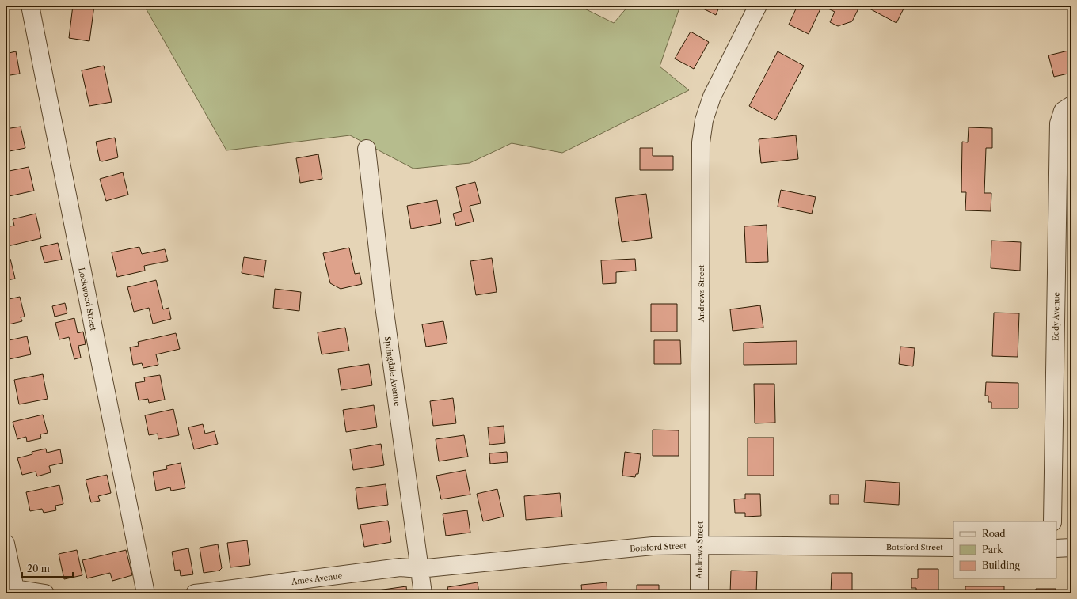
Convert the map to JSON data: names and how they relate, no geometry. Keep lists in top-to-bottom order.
{
  "streets": {
    "street": [
      "Andrews Street",
      "Lockwood Street",
      "Eddy Avenue",
      "Springdale Avenue",
      "Botsford Street",
      "Ames Avenue"
    ]
  },
  "crossings": [
    ["Andrews Street", "Botsford Street"],
    ["Springdale Avenue", "Botsford Street"],
    ["Springdale Avenue", "Ames Avenue"],
    ["Botsford Street", "Ames Avenue"]
  ],
  "legend": ["Road", "Park", "Building"],
  "scale_bar": "20 m"
}
